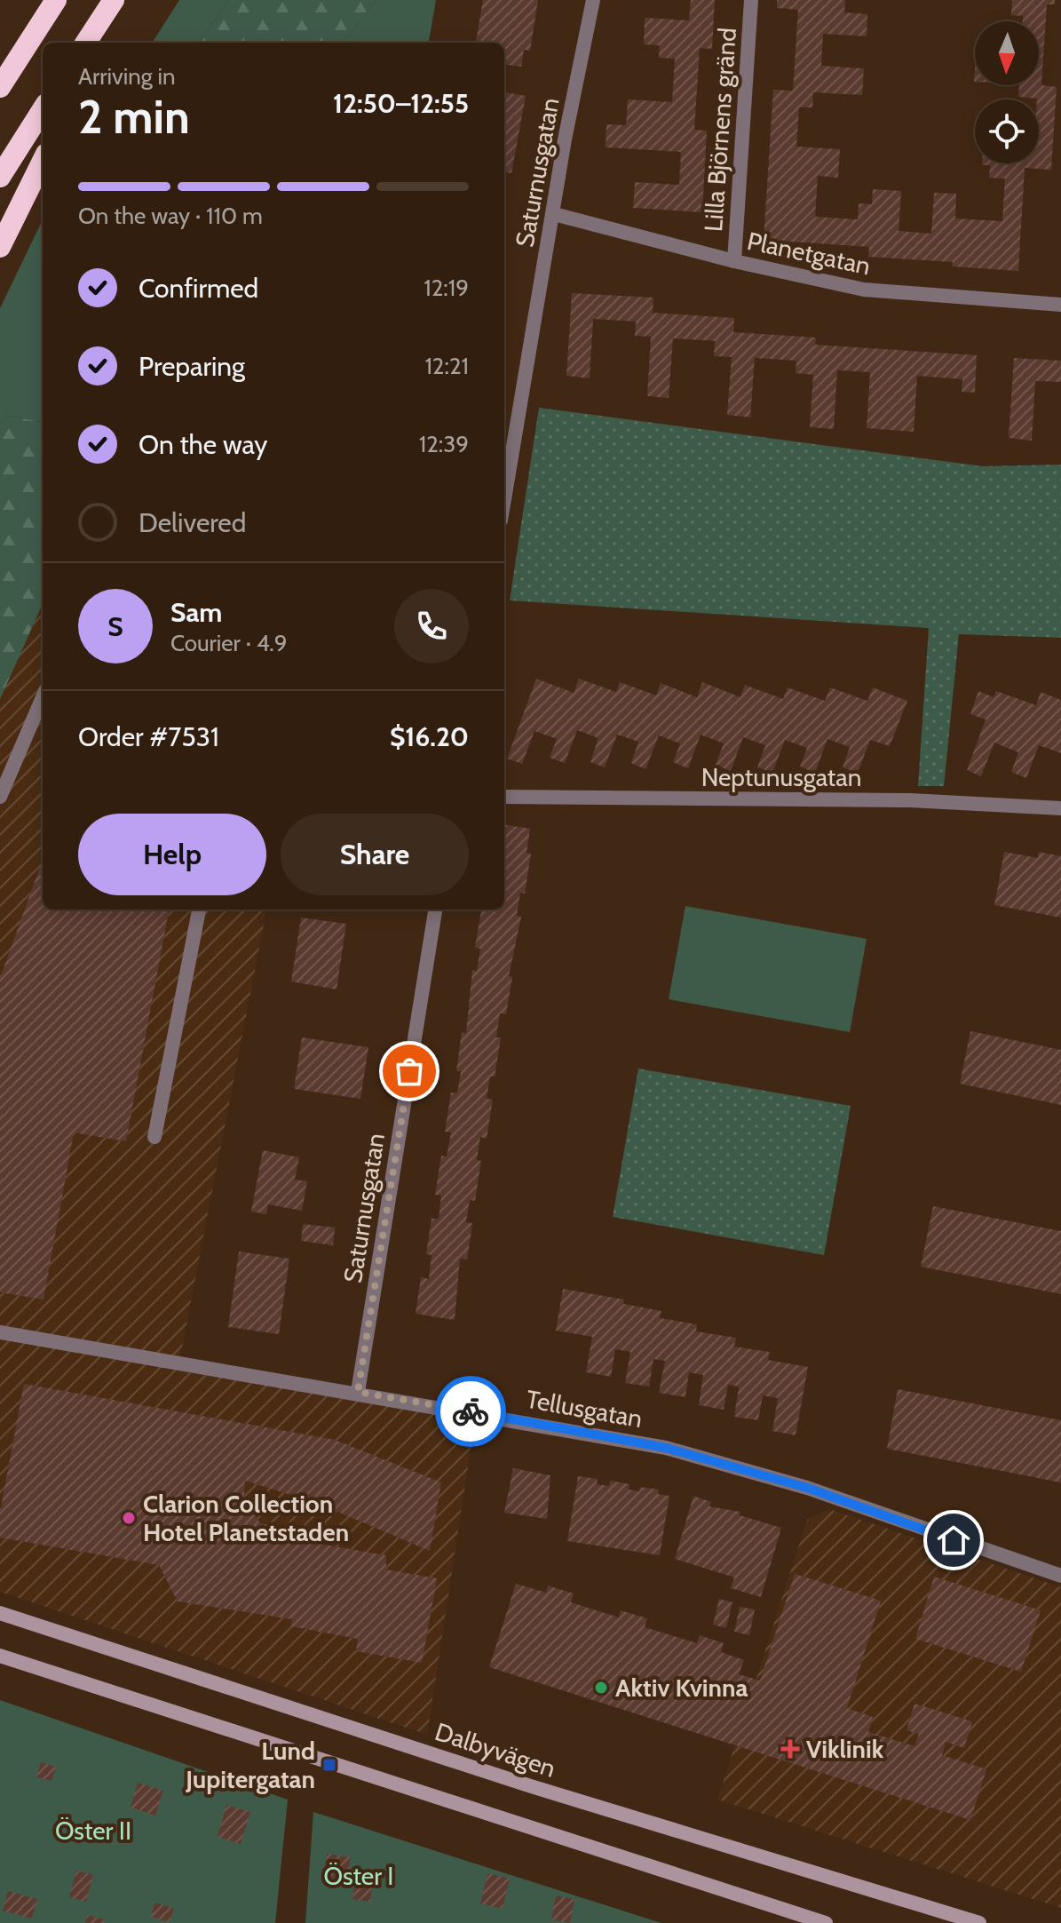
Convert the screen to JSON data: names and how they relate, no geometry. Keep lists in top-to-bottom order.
{
  "streets": {
    "main road": ["Dalbyvägen"],
    "street": [
      "Lilla Björnens gränd",
      "Saturnusgatan",
      "Planetgatan",
      "Neptunusgatan",
      "Tellusgatan"
    ]
  },
  "crossings": [
    ["Lilla Björnens gränd", "Planetgatan"],
    ["Saturnusgatan", "Planetgatan"],
    ["Saturnusgatan", "Tellusgatan"]
  ],
  "parks": ["Öster II", "Öster I"],
  "places": {
    "other": ["Clarion Collection Hotel Planetstaden", "Aktiv Kvinna"],
    "health": ["Viklinik"],
    "transit": ["Lund Jupitergatan"]
  },
  "north": "bottom",
  "page": {
    "heading": ["2 min", "Arriving in", "12:50–12:55"],
    "panel": [
      "Sam",
      "Courier · 4.9",
      "Order #7531",
      "$16.20"
    ],
    "bar": "On the way · 110 m",
    "list": [
      ["Confirmed", "12:19"],
      ["Preparing", "12:21"],
      ["On the way", "12:39"],
      "Delivered"
    ],
    "round": "S",
    "buttons": ["Help", "Share"]
  }
}
